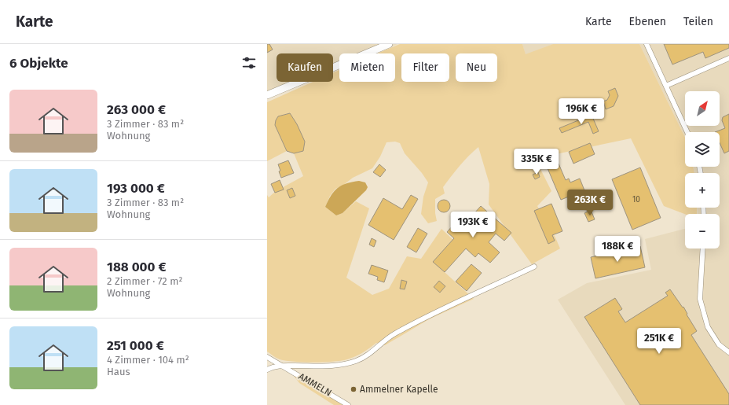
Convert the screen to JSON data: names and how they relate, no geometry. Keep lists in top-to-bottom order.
{
  "streets": {
    "street": ["AMMELN"]
  },
  "places": ["Ammelner Kapelle"],
  "house_numbers": ["10"],
  "north": "top right",
  "page": {
    "header": "Karte",
    "nav": ["Karte", "Ebenen", "Teilen"],
    "heading": "6 Objekte",
    "chip": [
      "Kaufen",
      "Mieten",
      "Filter",
      "Neu"
    ],
    "list": [
      {
        "name": "263 000 €",
        "note": "3 Zimmer · 83 m² · Wohnung"
      },
      {
        "name": "193 000 €",
        "note": "3 Zimmer · 83 m² · Wohnung"
      },
      {
        "name": "188 000 €",
        "note": "2 Zimmer · 72 m² · Wohnung"
      },
      {
        "name": "251 000 €",
        "note": "4 Zimmer · 104 m² · Haus"
      }
    ],
    "map_buttons": ["+", "−"],
    "price": [
      "196K €",
      "335K €",
      "263K €",
      "193K €",
      "188K €",
      "251K €"
    ]
  }
}
